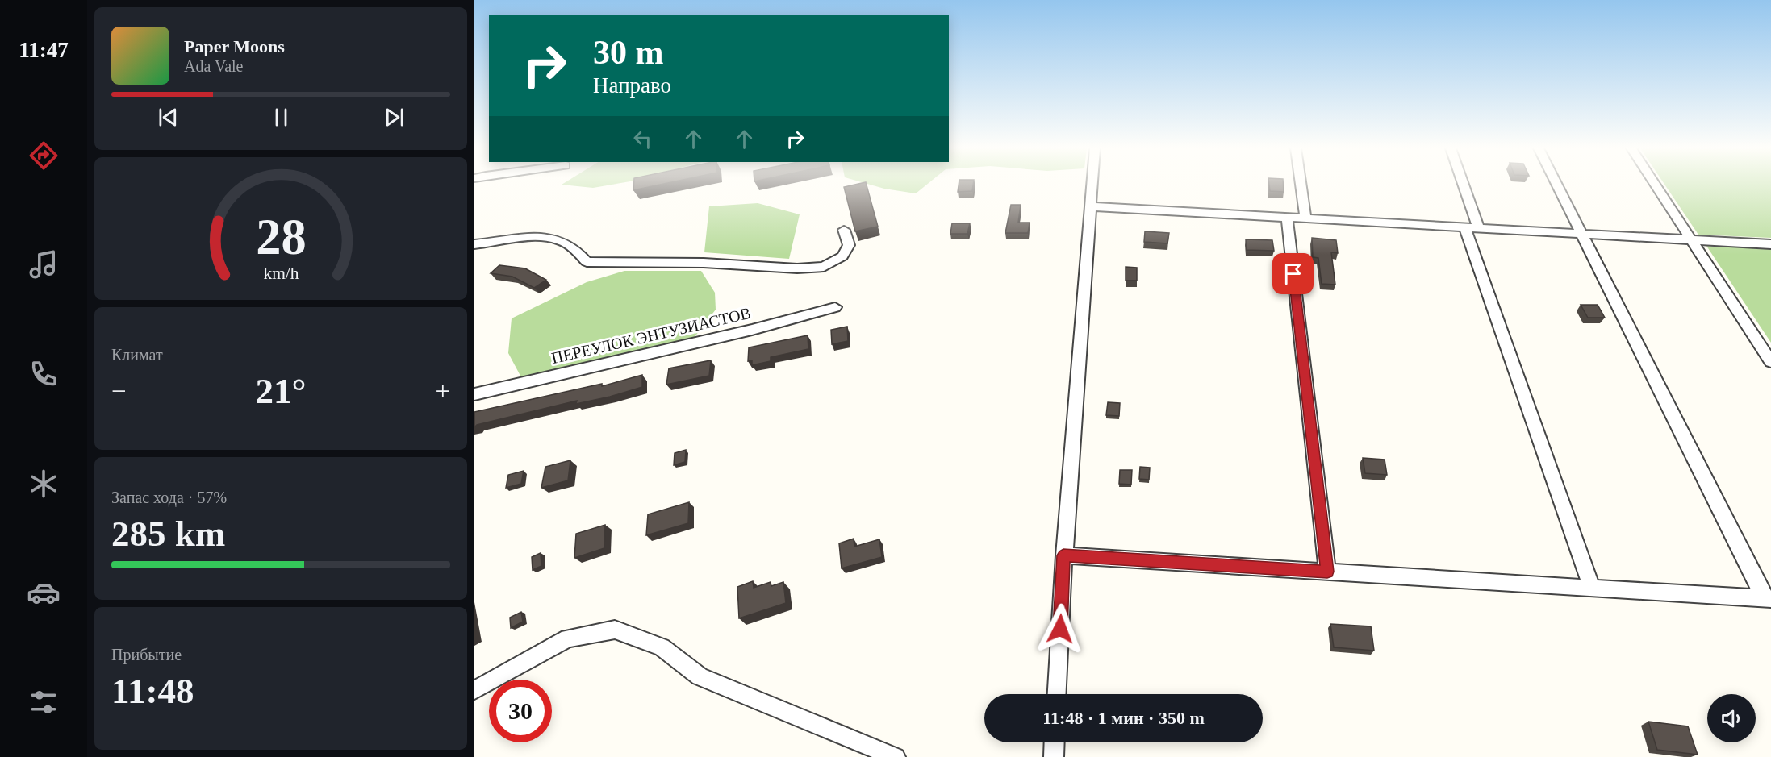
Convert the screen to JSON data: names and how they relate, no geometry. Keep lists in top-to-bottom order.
{
  "streets": {
    "street": ["ПЕРЕУЛОК ЭНТУЗИАСТОВ"]
  },
  "page": {
    "tabs": "11:47",
    "turn": ["30 m", "Направо"],
    "song": ["Paper Moons", "Ada Vale"],
    "tile": [
      "Климат",
      ["Запас хода · 57%", "285 km"],
      ["Прибытие", "11:48"]
    ],
    "heat": ["−", "21°", "+"],
    "limit": "30",
    "trip": "11:48 · 1 мин · 350 m",
    "gauge": ["28", "km/h"]
  }
}
